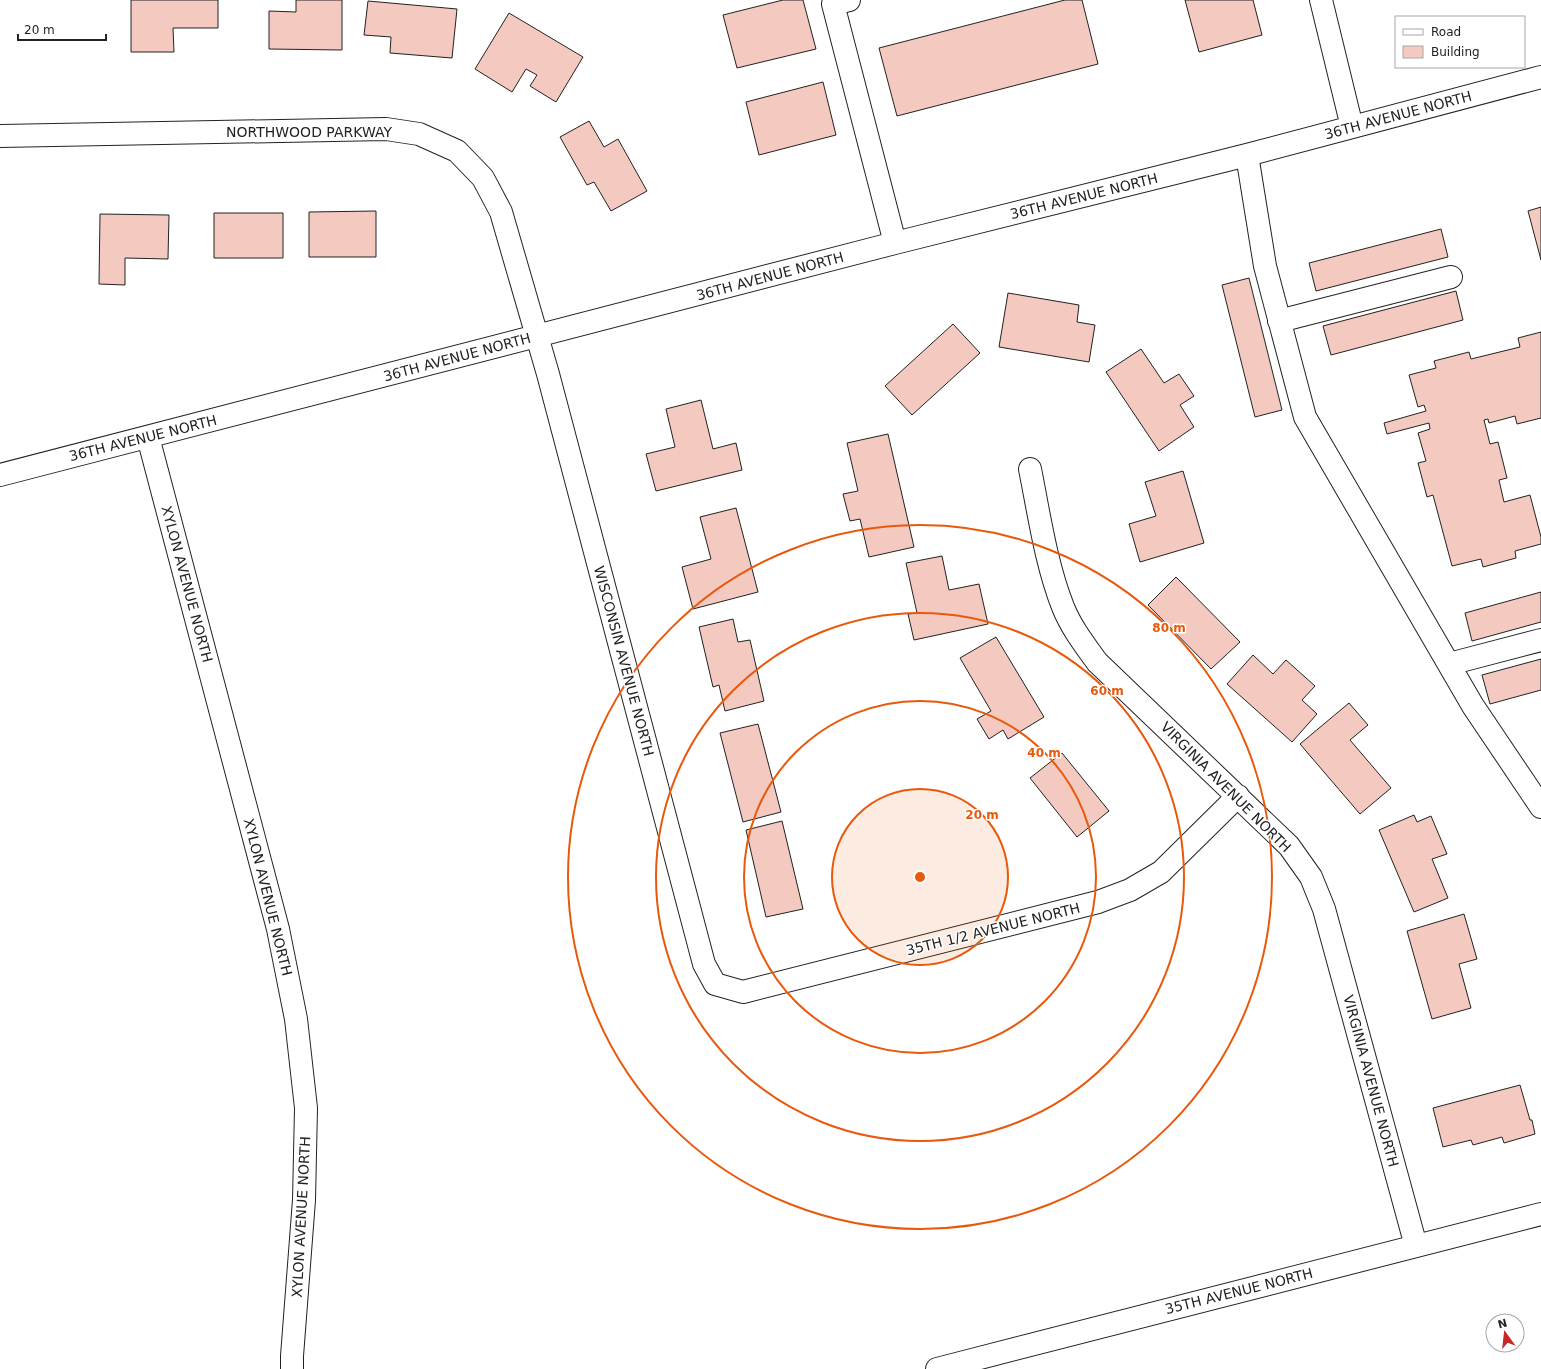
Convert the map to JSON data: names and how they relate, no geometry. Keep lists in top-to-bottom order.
{
  "streets": {
    "street": [
      "36TH AVENUE NORTH",
      "NORTHWOOD PARKWAY",
      "XYLON AVENUE NORTH",
      "WISCONSIN AVENUE NORTH",
      "VIRGINIA AVENUE NORTH",
      "35TH 1/2 AVENUE NORTH",
      "35TH AVENUE NORTH"
    ]
  },
  "crossings": [
    ["36TH AVENUE NORTH", "NORTHWOOD PARKWAY"],
    ["36TH AVENUE NORTH", "XYLON AVENUE NORTH"],
    ["36TH AVENUE NORTH", "WISCONSIN AVENUE NORTH"],
    ["NORTHWOOD PARKWAY", "WISCONSIN AVENUE NORTH"],
    ["WISCONSIN AVENUE NORTH", "35TH 1/2 AVENUE NORTH"],
    ["VIRGINIA AVENUE NORTH", "35TH 1/2 AVENUE NORTH"],
    ["VIRGINIA AVENUE NORTH", "35TH AVENUE NORTH"]
  ],
  "legend": ["Road", "Building"],
  "scale_bar": "20 m",
  "north": "top",
  "rings": [
    "80 m",
    "60 m",
    "40 m",
    "20 m"
  ]
}
